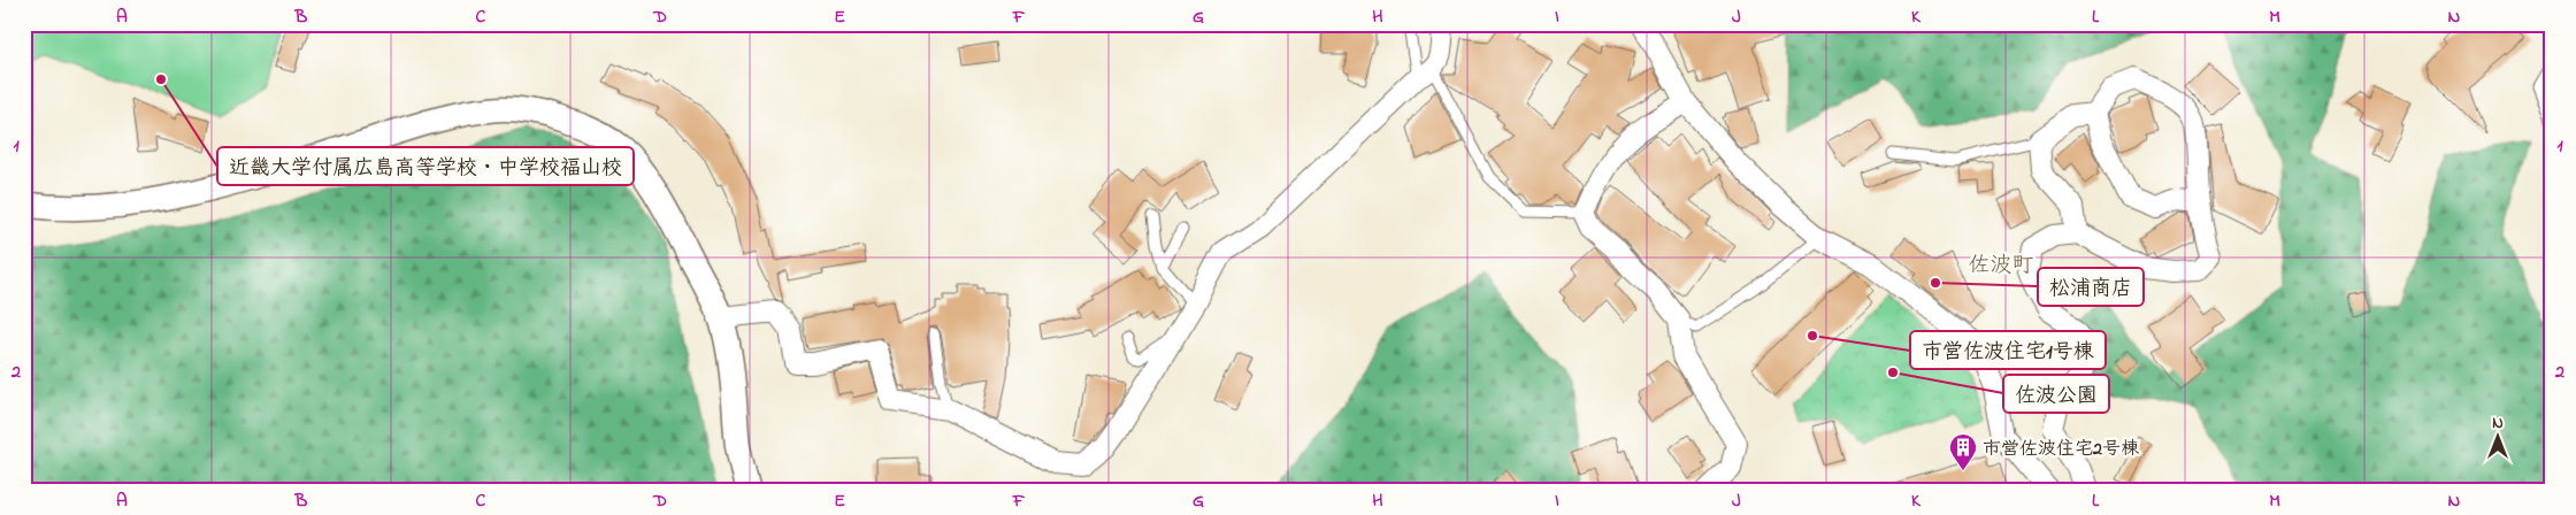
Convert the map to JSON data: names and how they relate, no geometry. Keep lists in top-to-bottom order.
{
  "districts": ["佐波町"],
  "places": {
    "other": [
      "近畿大学付属広島高等学校・中学校福山校",
      "松浦商店",
      "市営佐波住宅1号棟",
      "佐波公園"
    ],
    "building": ["市営佐波住宅2号棟"]
  },
  "north": "top",
  "grid": {
    "columns": [
      "A",
      "B",
      "C",
      "D",
      "E",
      "F",
      "G",
      "H",
      "I",
      "J",
      "K",
      "L",
      "M",
      "N"
    ],
    "rows": ["1", "2"]
  }
}
